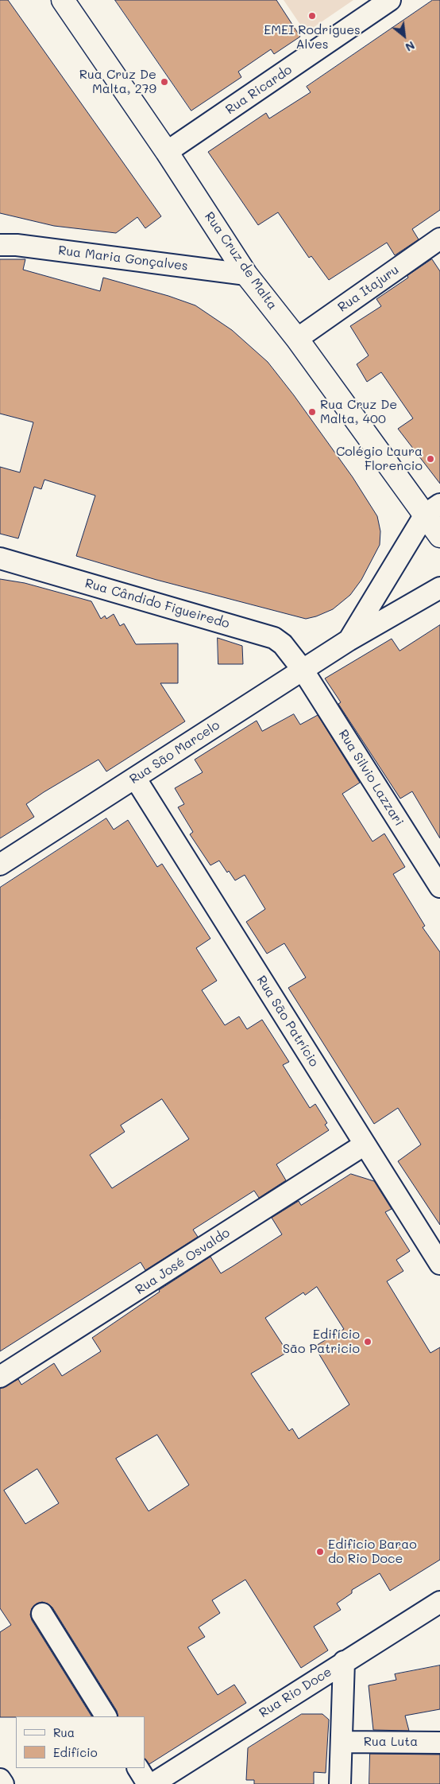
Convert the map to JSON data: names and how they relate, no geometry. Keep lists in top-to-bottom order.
{
  "streets": {
    "street": [
      "Rua Ricardo",
      "Rua Maria Gonçalves",
      "Rua Cruz de Malta",
      "Rua Itajuru",
      "Rua Cândido Figueiredo",
      "Rua São Marcelo",
      "Rua Silvio Lazzari",
      "Rua São Patrício",
      "Rua José Osvaldo",
      "Rua Rio Doce",
      "Rua Luta"
    ]
  },
  "crossings": [
    ["Rua Ricardo", "Rua Cruz de Malta"],
    ["Rua Maria Gonçalves", "Rua Cruz de Malta"],
    ["Rua Cruz de Malta", "Rua Itajuru"],
    ["Rua Cruz de Malta", "Rua São Marcelo"],
    ["Rua Cândido Figueiredo", "Rua São Marcelo"],
    ["Rua Cândido Figueiredo", "Rua Silvio Lazzari"],
    ["Rua São Marcelo", "Rua Silvio Lazzari"],
    ["Rua São Marcelo", "Rua São Patrício"],
    ["Rua São Patrício", "Rua José Osvaldo"]
  ],
  "places": [
    "EMEI Rodrigues Alves",
    "Rua Cruz De Malta, 279",
    "Rua Cruz De Malta, 400",
    "Colégio Laura Florencio",
    "Edifício São Patricio",
    "Edificio Barao do Rio Doce"
  ],
  "legend": ["Rua", "Edifício"],
  "north": "bottom right"
}
